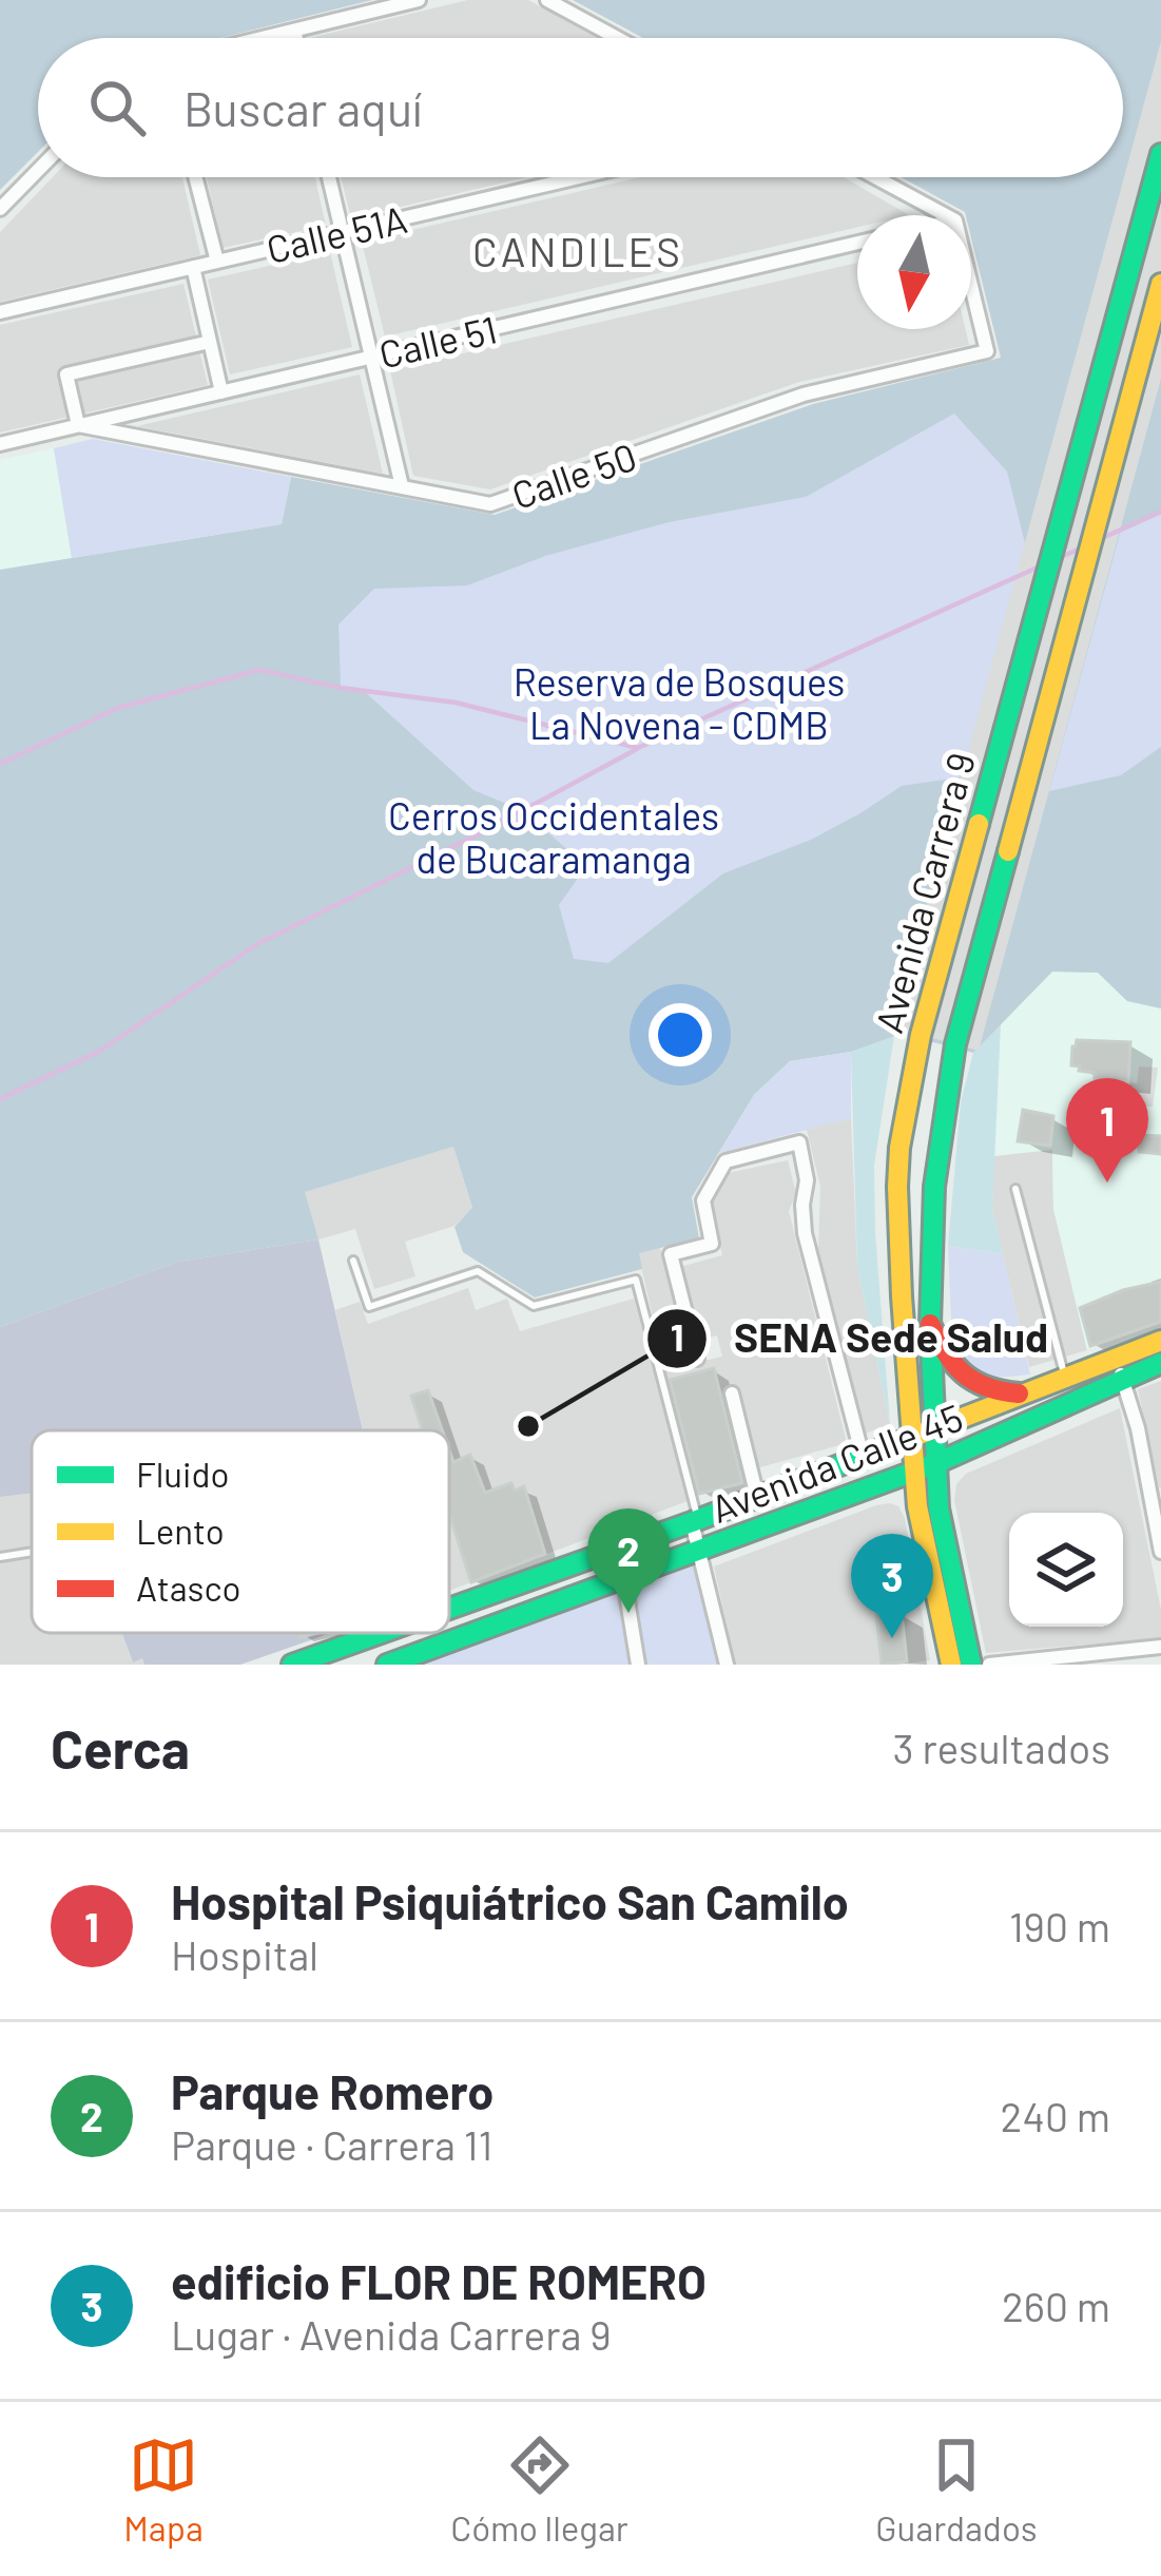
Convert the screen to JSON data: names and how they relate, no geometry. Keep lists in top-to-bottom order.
{
  "streets": {
    "main road": ["Avenida Carrera 9", "Avenida Calle 45"],
    "street": ["Calle 51A", "Calle 51", "Calle 50"]
  },
  "crossings": [
    ["Calle 51", "Calle 50"],
    ["Avenida Carrera 9", "Avenida Calle 45"]
  ],
  "districts": ["CANDILES"],
  "parks": ["Reserva de Bosques La Novena - CDMB", "Cerros Occidentales de Bucaramanga"],
  "places": ["SENA Sede Salud"],
  "legend": ["Fluido", "Lento", "Atasco"],
  "north": "bottom",
  "page": {
    "search": "Buscar aquí",
    "pins": ["1", "2", "3"],
    "heading": ["Cerca", "3 resultados"],
    "list": [
      {
        "mark": "1",
        "name": "Hospital Psiquiátrico San Camilo",
        "note": "Hospital",
        "value": "190 m"
      },
      {
        "mark": "2",
        "name": "Parque Romero",
        "note": "Parque · Carrera 11",
        "value": "240 m"
      },
      {
        "mark": "3",
        "name": "edificio FLOR DE ROMERO",
        "note": "Lugar · Avenida Carrera 9",
        "value": "260 m"
      }
    ],
    "nav": ["Mapa", "Cómo llegar", "Guardados"]
  }
}
